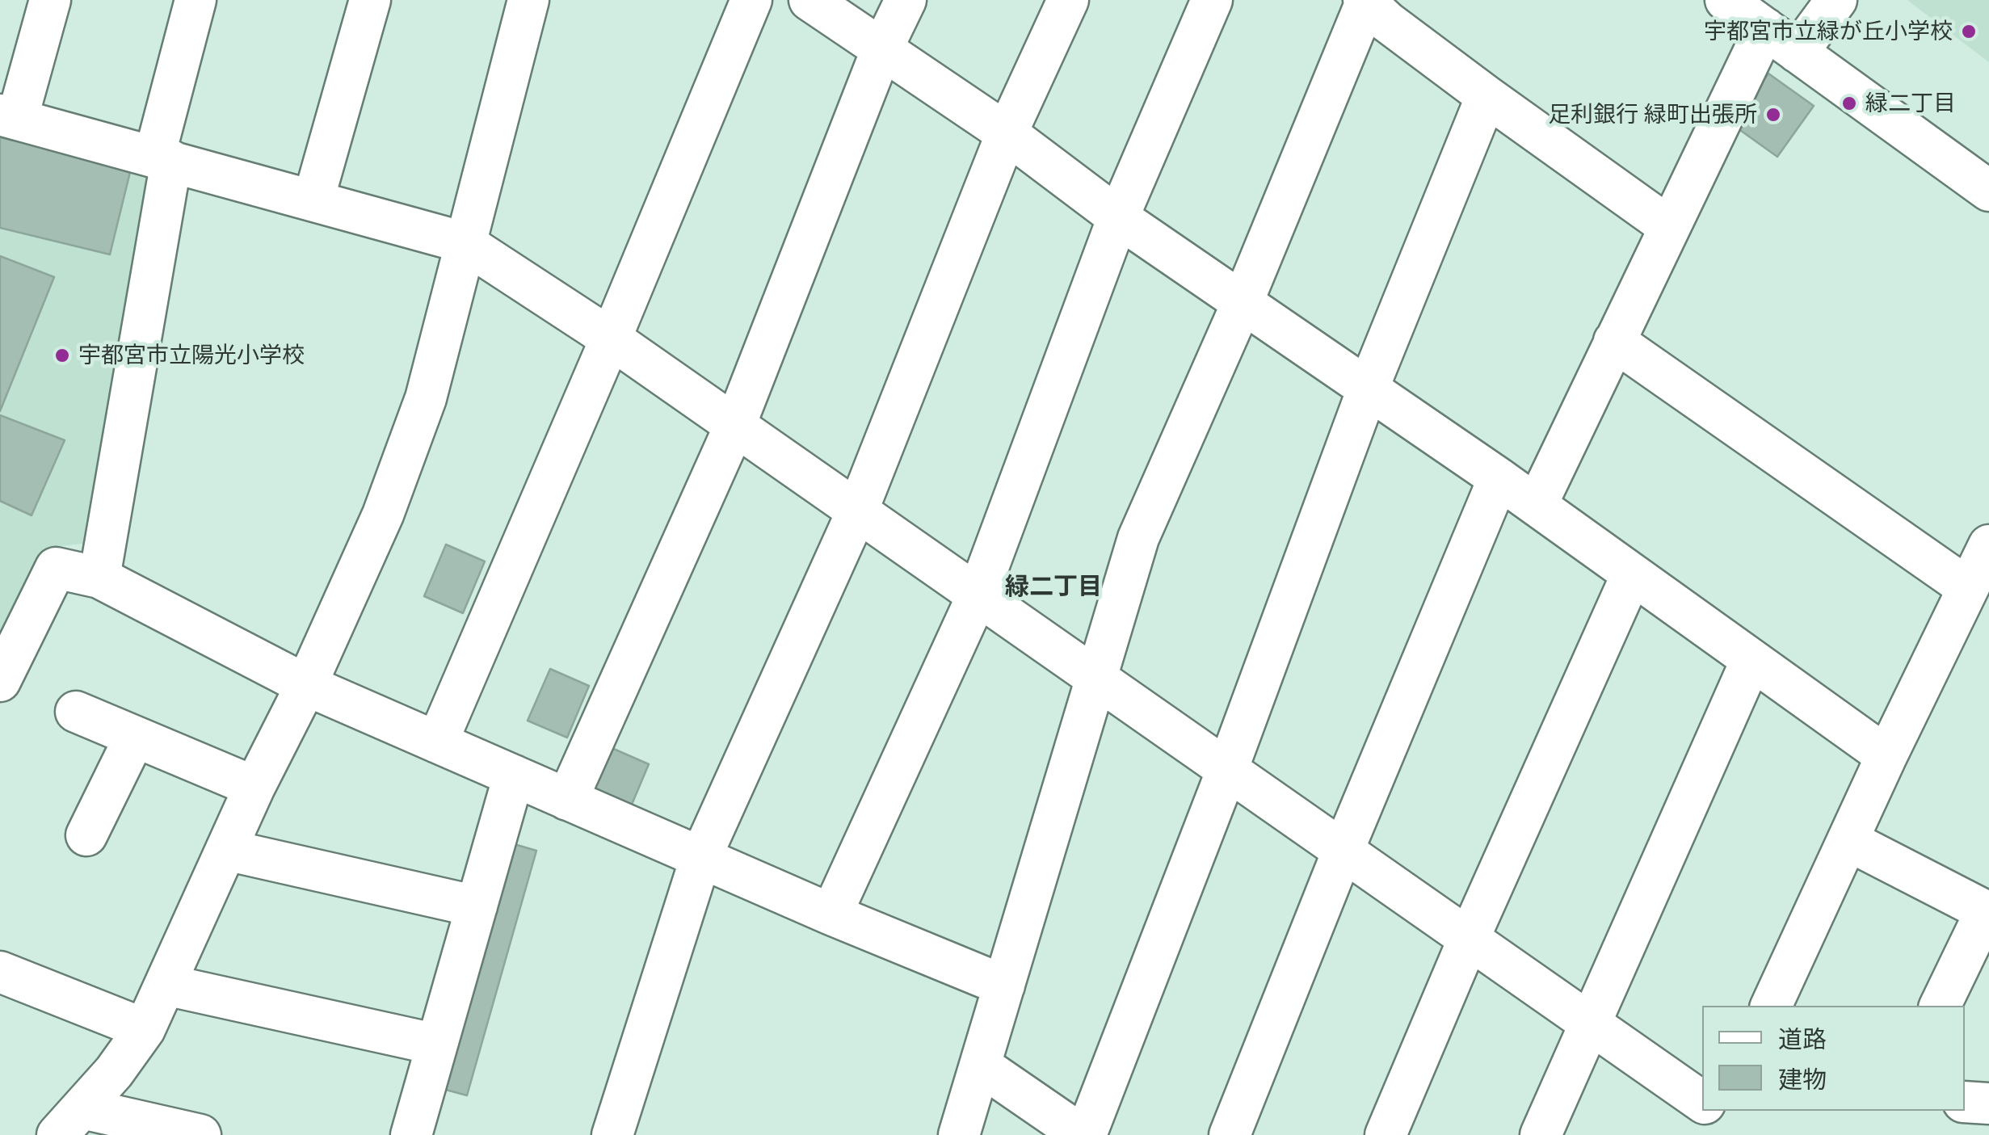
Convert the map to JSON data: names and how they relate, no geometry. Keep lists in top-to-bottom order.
{
  "districts": ["緑二丁目"],
  "places": [
    "宇都宮市立緑が丘小学校",
    "緑二丁目",
    "足利銀行 緑町出張所",
    "宇都宮市立陽光小学校"
  ],
  "legend": ["道路", "建物"]
}
